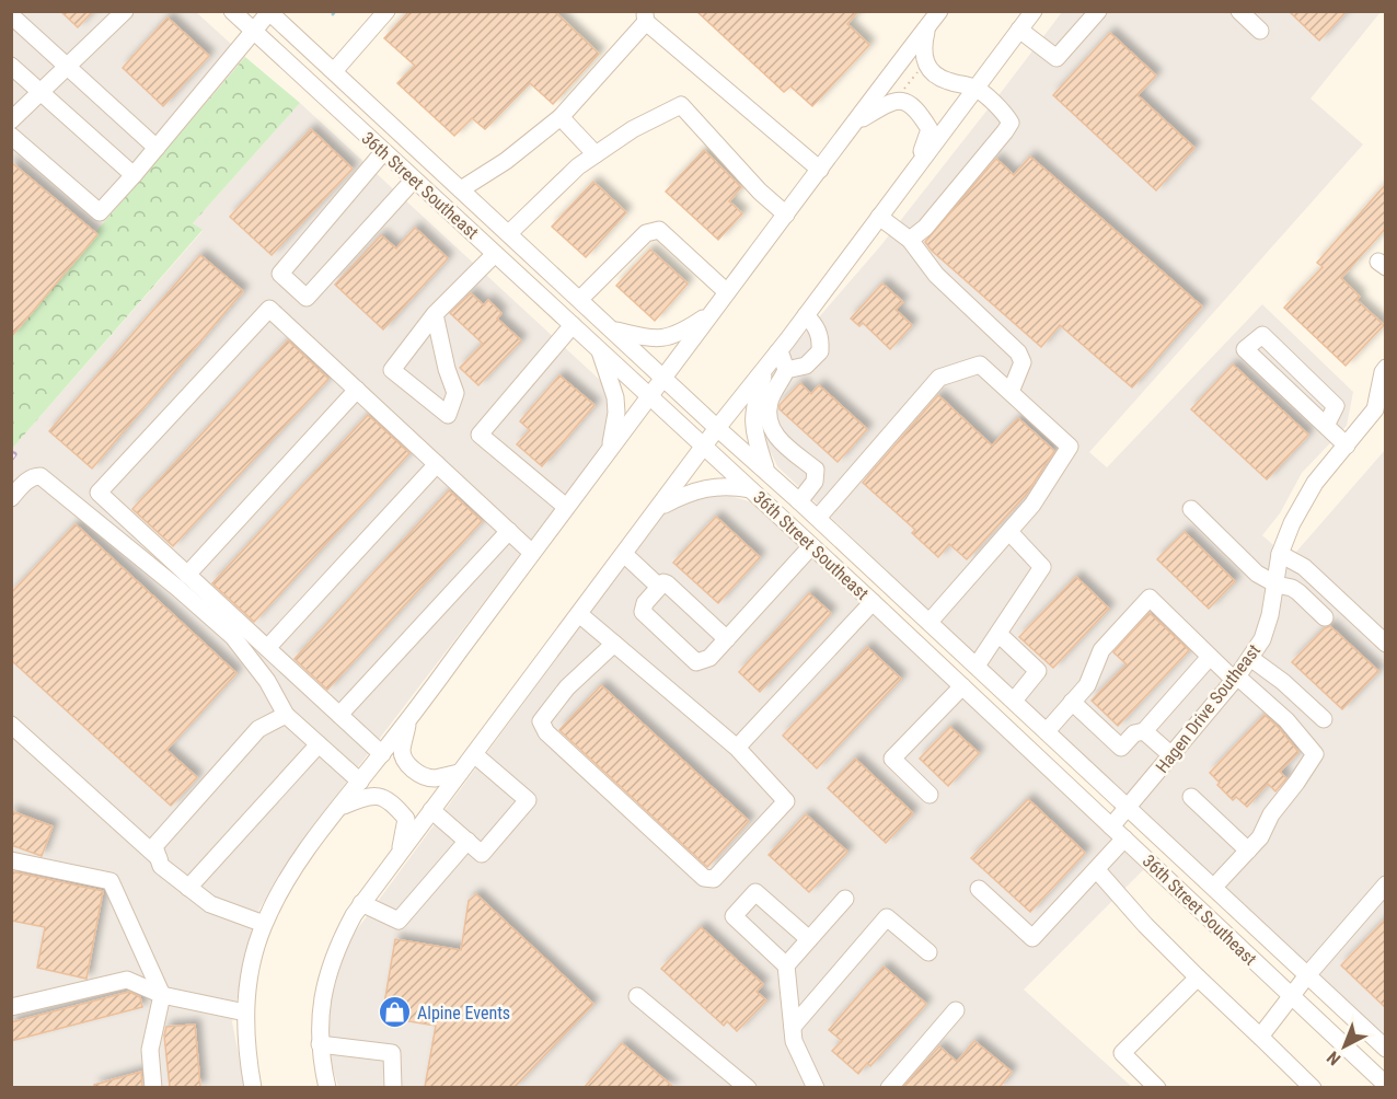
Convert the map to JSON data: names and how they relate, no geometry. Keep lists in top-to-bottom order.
{
  "streets": {
    "street": ["36th Street Southeast", "Hagen Drive Southeast"]
  },
  "crossings": [
    ["36th Street Southeast", "Hagen Drive Southeast"]
  ],
  "places": {
    "shop": ["Alpine Events"]
  },
  "north": "bottom left"
}
